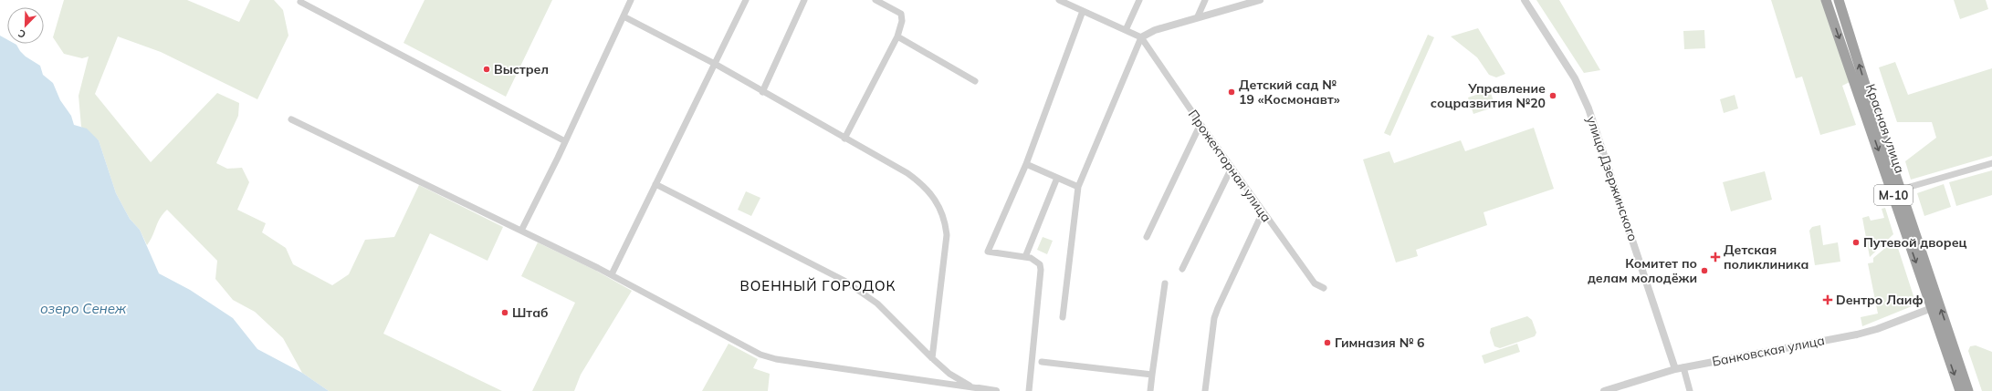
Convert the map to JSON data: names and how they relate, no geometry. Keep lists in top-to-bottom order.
{
  "streets": {
    "highway": ["Красная улица", "М-10"],
    "street": ["Прожекторная улица", "улица Дзержинского", "Банковская улица"]
  },
  "crossings": [
    ["Красная улица", "Банковская улица"],
    ["улица Дзержинского", "Банковская улица"]
  ],
  "districts": ["ВОЕННЫЙ ГОРОДОК"],
  "water": ["озеро Сенеж"],
  "places": {
    "other": [
      "Выстрел",
      "Детский сад № 19 «Космонавт»",
      "Управление соцразвития №20",
      "Путевой дворец",
      "Комитет по делам молодёжи",
      "Штаб",
      "Гимназия № 6"
    ],
    "health": ["Детская поликлиника", "Dентро Лаиф"]
  },
  "north": "bottom left"
}
